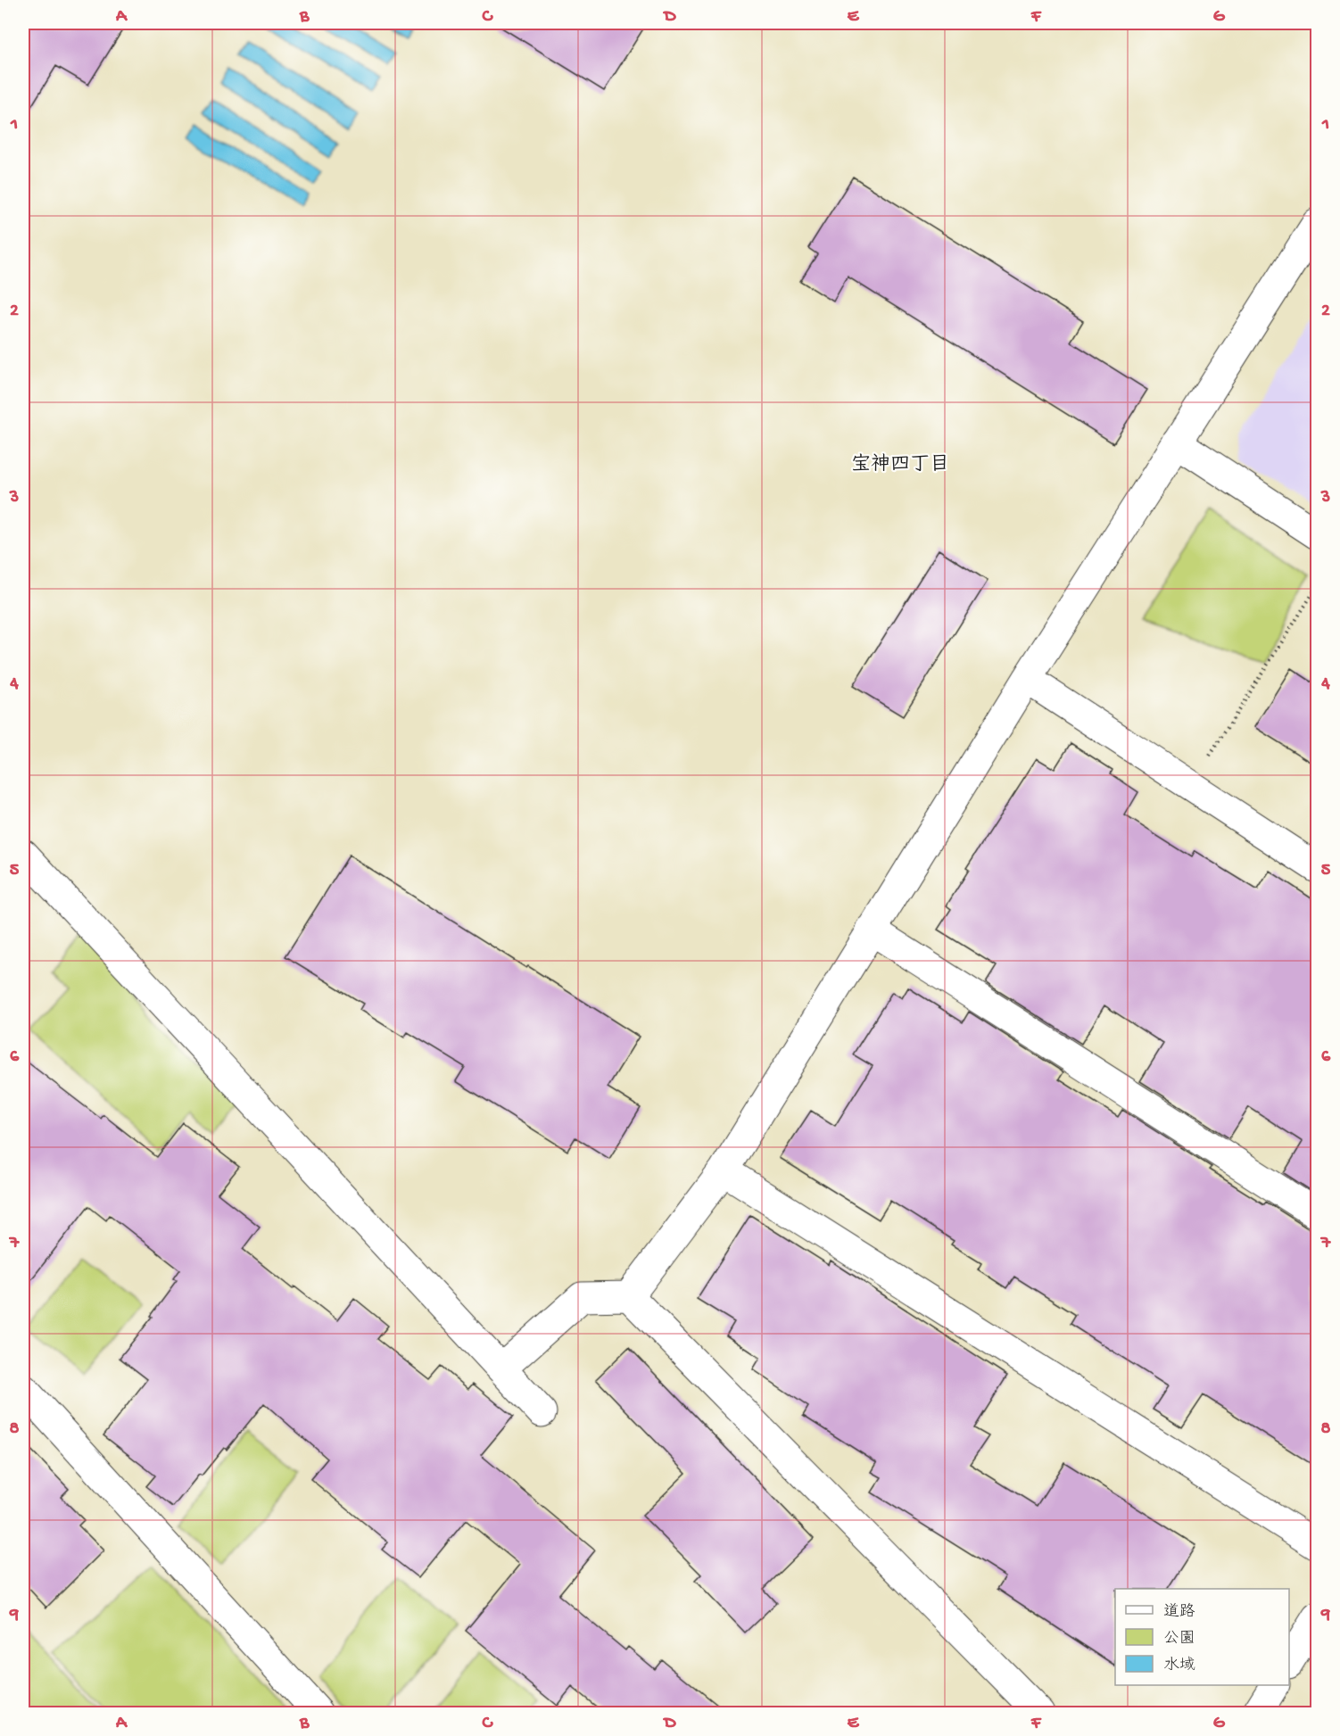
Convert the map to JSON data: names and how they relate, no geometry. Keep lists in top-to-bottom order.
{
  "districts": ["宝神四丁目"],
  "legend": ["道路", "公園", "水域"],
  "grid": {
    "columns": [
      "A",
      "B",
      "C",
      "D",
      "E",
      "F",
      "G"
    ],
    "rows": [
      "1",
      "2",
      "3",
      "4",
      "5",
      "6",
      "7",
      "8",
      "9"
    ]
  }
}
